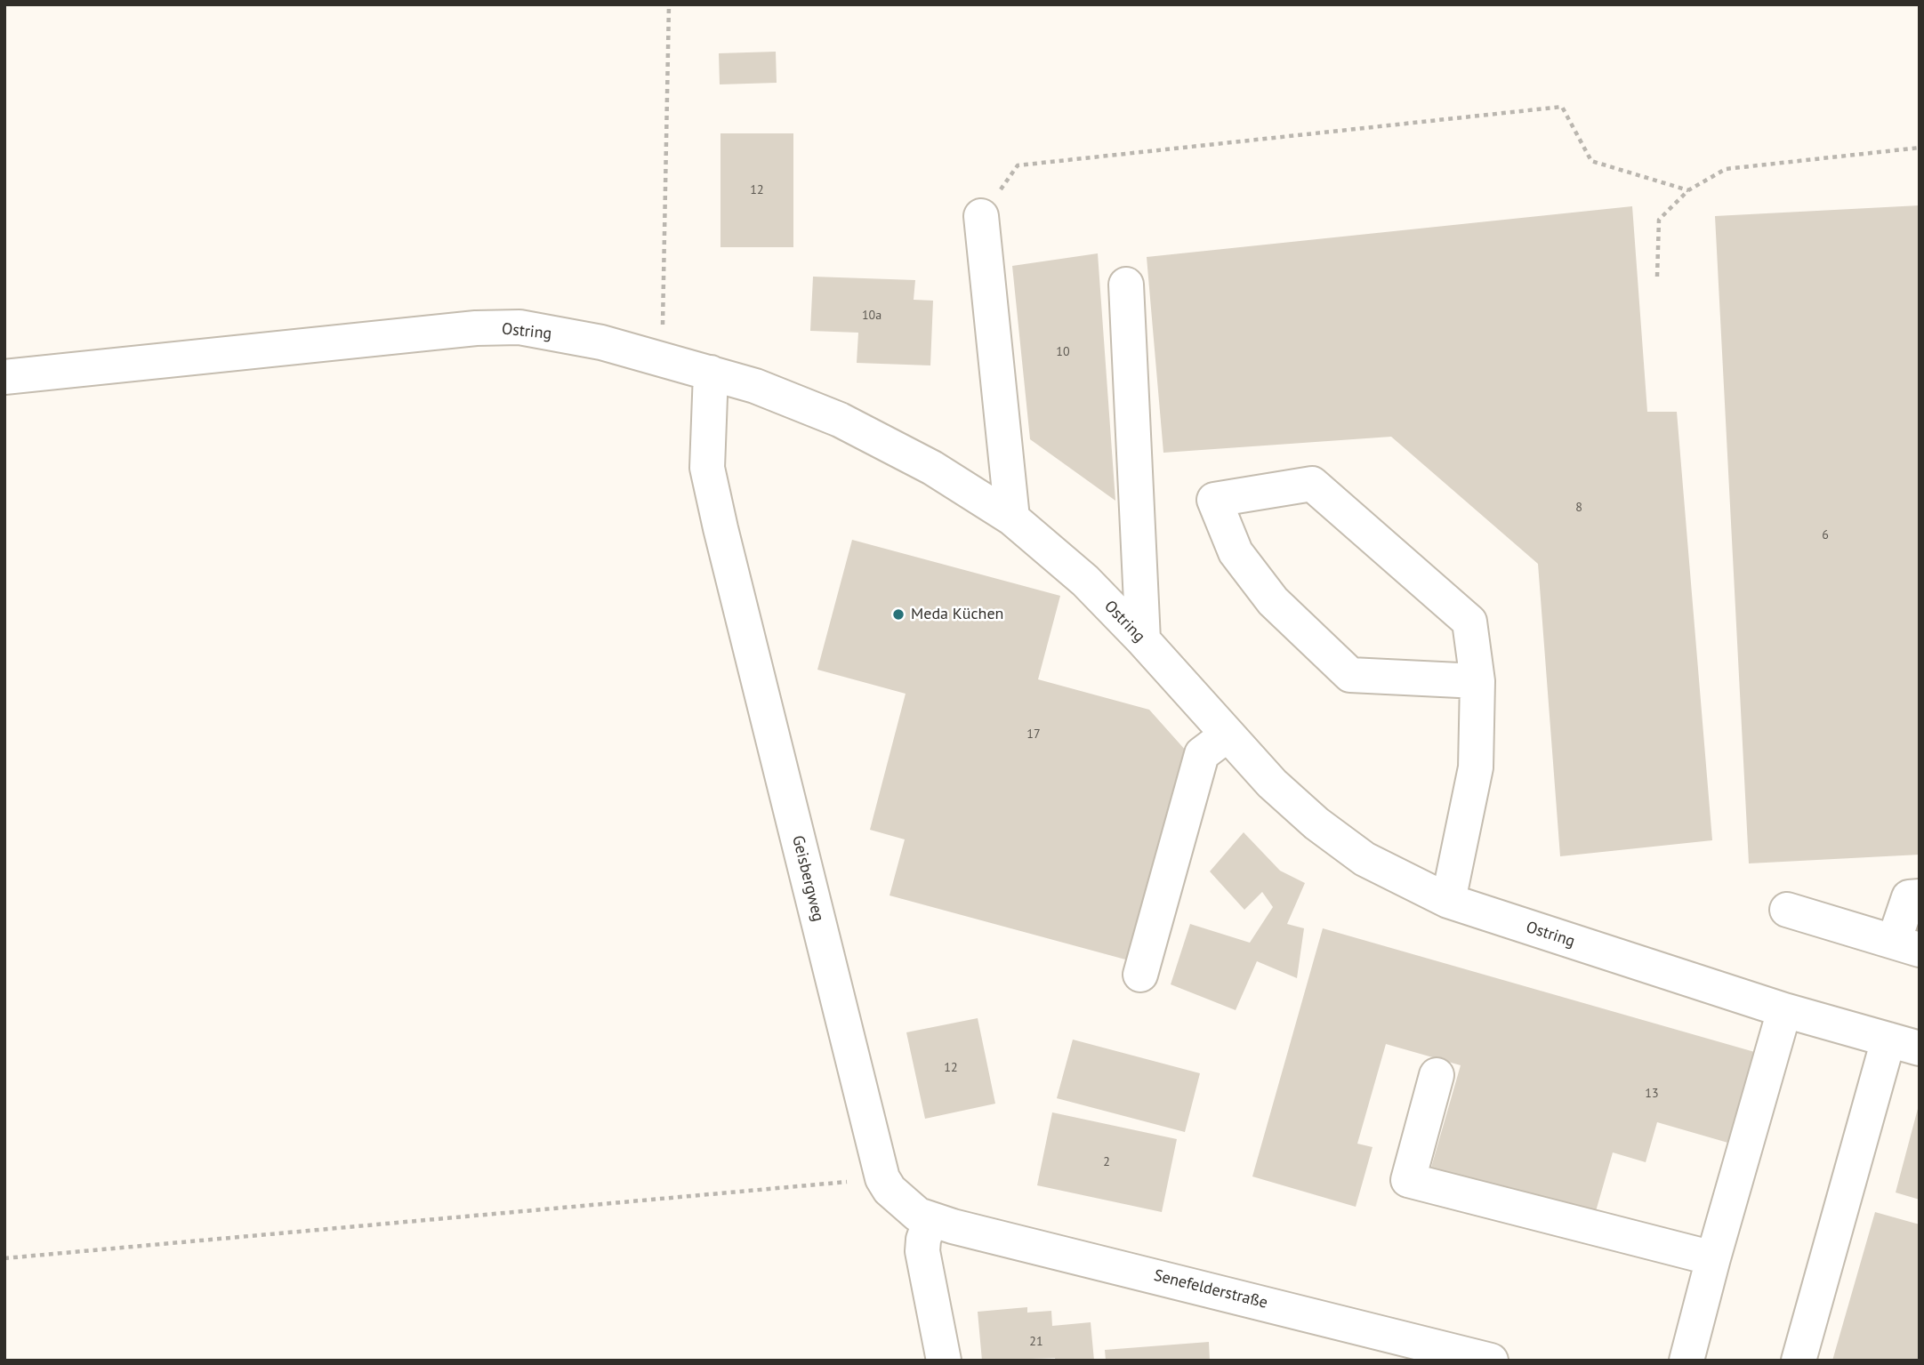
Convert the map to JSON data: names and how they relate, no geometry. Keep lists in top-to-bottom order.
{
  "streets": {
    "street": ["Ostring", "Geisbergweg", "Senefelderstraße"]
  },
  "crossings": [
    ["Ostring", "Geisbergweg"],
    ["Geisbergweg", "Senefelderstraße"]
  ],
  "places": ["Meda Küchen"],
  "house_numbers": [
    "12",
    "10a",
    "10",
    "8",
    "6",
    "17",
    "12",
    "13",
    "2",
    "21"
  ]
}
